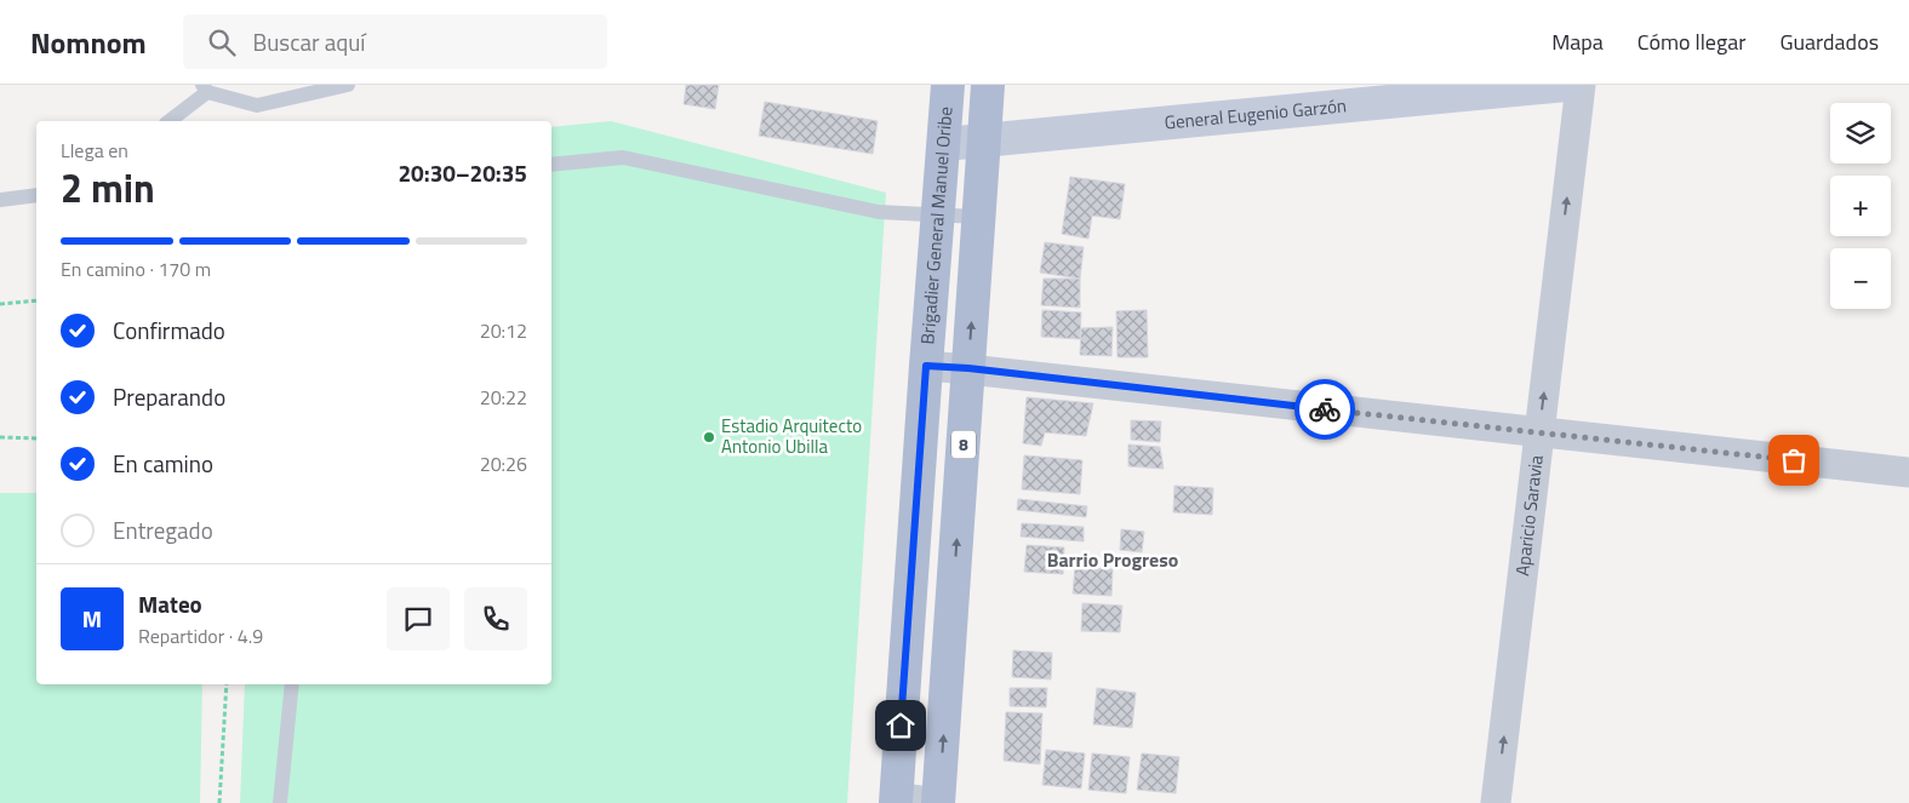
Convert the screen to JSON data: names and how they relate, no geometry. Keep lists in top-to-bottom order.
{
  "streets": {
    "main road": ["Brigadier General Manuel Oribe", "8"],
    "street": ["General Eugenio Garzón", "Aparicio Saravia"]
  },
  "crossings": [
    ["General Eugenio Garzón", "Brigadier General Manuel Oribe"],
    ["General Eugenio Garzón", "8"]
  ],
  "one_way": ["Aparicio Saravia"],
  "districts": ["Barrio Progreso"],
  "places": ["Estadio Arquitecto Antonio Ubilla"],
  "page": {
    "header": "Nomnom",
    "search": "Buscar aquí",
    "nav": ["Mapa", "Cómo llegar", "Guardados"],
    "map_buttons": ["+", "−"],
    "heading": ["2 min", "Llega en", "20:30–20:35"],
    "panel": ["Mateo", "Repartidor · 4.9"],
    "bar": "En camino · 170 m",
    "list": [
      ["Confirmado", "20:12"],
      ["Preparando", "20:22"],
      ["En camino", "20:26"],
      "Entregado"
    ],
    "round": "M"
  }
}
